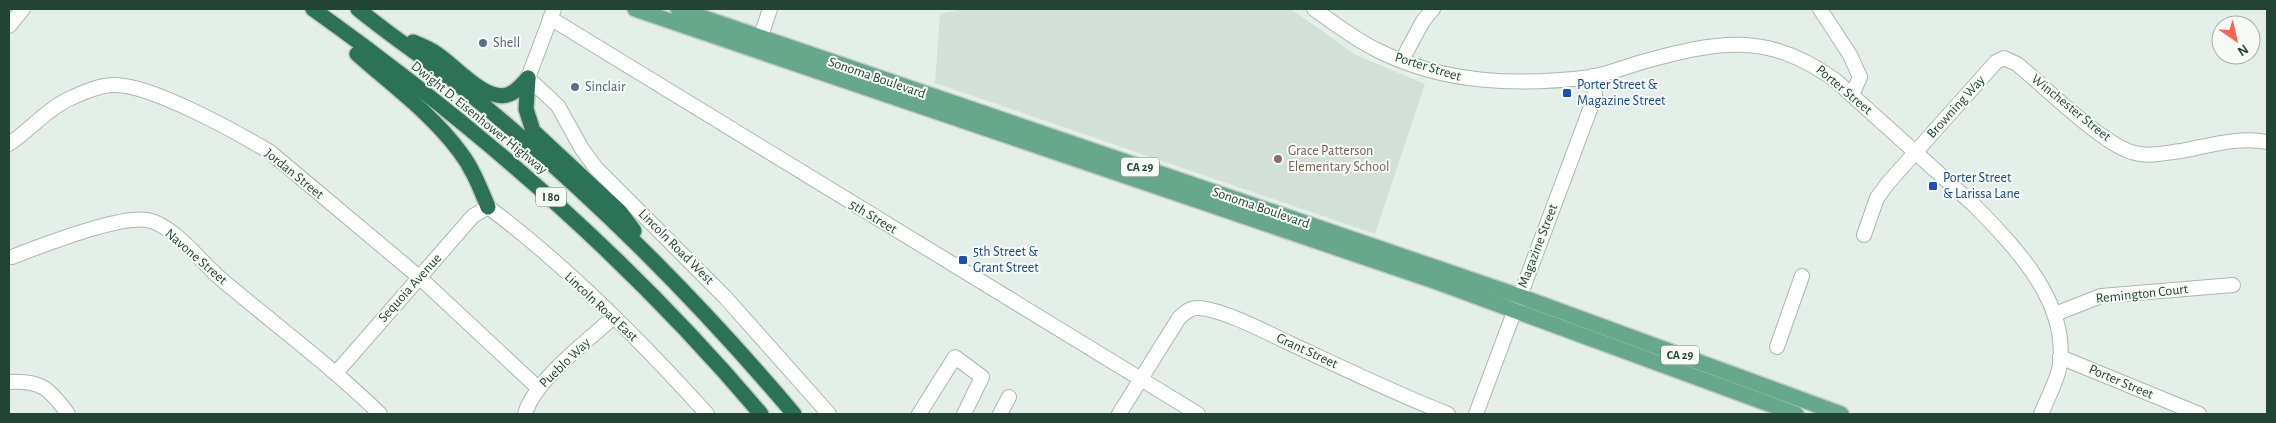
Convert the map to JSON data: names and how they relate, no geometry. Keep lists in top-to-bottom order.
{
  "streets": {
    "highway": ["Dwight D. Eisenhower Highway", "I 80"],
    "main road": ["Sonoma Boulevard", "CA 29"],
    "street": [
      "Porter Street",
      "Browning Way",
      "Winchester Street",
      "Jordan Street",
      "5th Street",
      "Magazine Street",
      "Lincoln Road West",
      "Navone Street",
      "Sequoia Avenue",
      "Remington Court",
      "Lincoln Road East",
      "Grant Street",
      "Pueblo Way"
    ]
  },
  "crossings": [
    ["Porter Street", "Browning Way"],
    ["Porter Street", "Magazine Street"],
    ["Porter Street", "Remington Court"],
    ["Sonoma Boulevard", "Magazine Street"],
    ["Browning Way", "Winchester Street"],
    ["Jordan Street", "Sequoia Avenue"],
    ["Jordan Street", "Pueblo Way"],
    ["5th Street", "Grant Street"],
    ["Navone Street", "Sequoia Avenue"],
    ["Sequoia Avenue", "Lincoln Road East"],
    ["Lincoln Road East", "Pueblo Way"]
  ],
  "places": {
    "other": ["Shell", "Sinclair", "Grace Patterson Elementary School"],
    "transit": ["Porter Street & Magazine Street", "Porter Street & Larissa Lane", "5th Street & Grant Street"]
  },
  "north": "bottom right"
}
